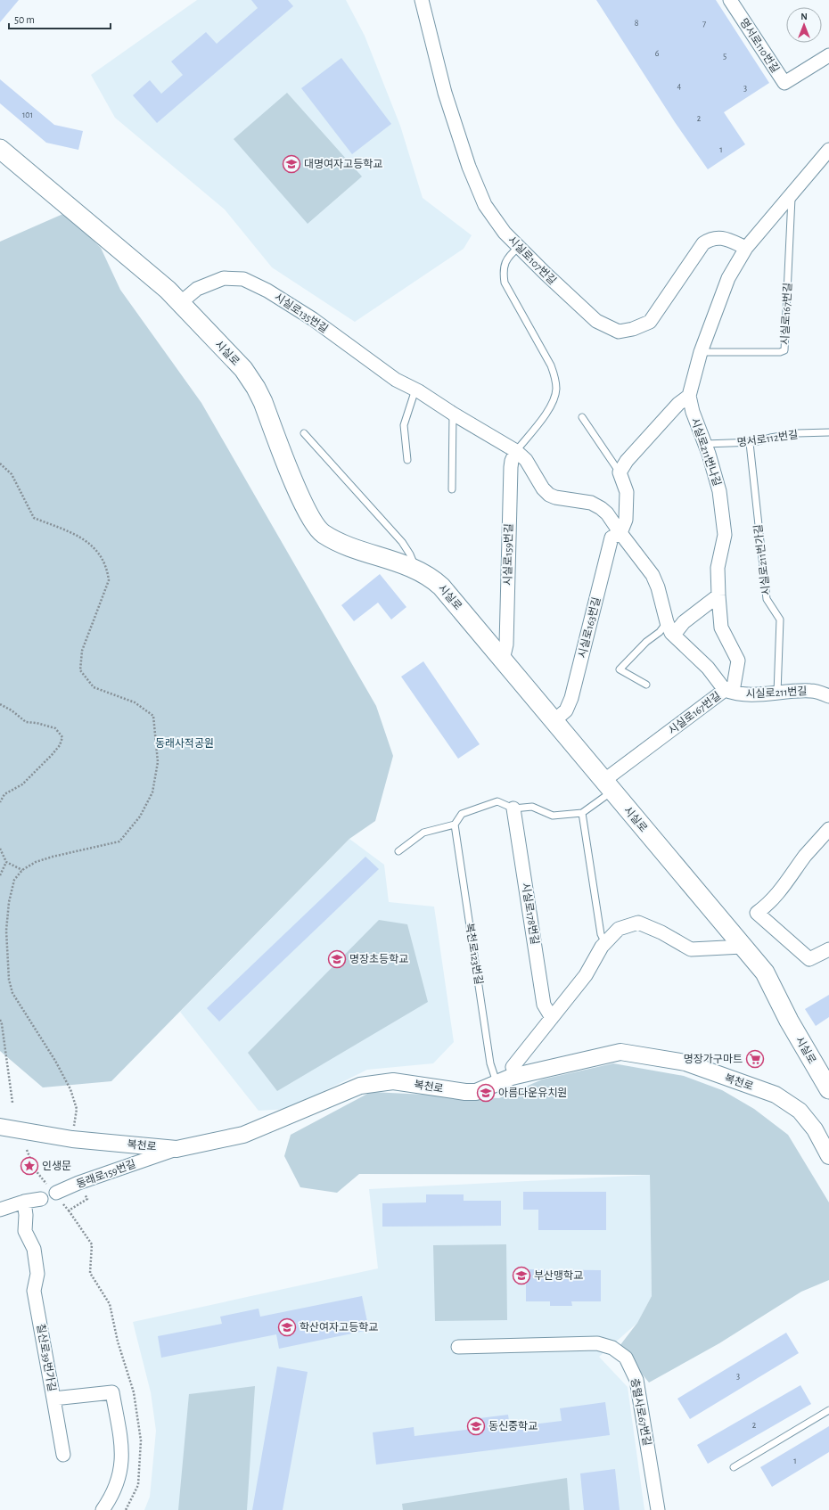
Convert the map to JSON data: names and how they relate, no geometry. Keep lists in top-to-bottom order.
{
  "streets": {
    "main road": ["시실로"],
    "street": [
      "명서로110번길",
      "시실로107번길",
      "시실로135번길",
      "시실로167번길",
      "시실로211번나길",
      "시실로159번길",
      "시실로163번길",
      "시실로211번길",
      "시실로178번길",
      "복천로",
      "동래로159번길",
      "칠산로39번가길",
      "충렬사로67번길"
    ],
    "lane": ["명서로112번길", "시실로211번가길", "복천로123번길"]
  },
  "crossings": [
    ["시실로135번길", "시실로167번길"],
    ["시실로135번길", "시실로"],
    ["시실로135번길", "시실로159번길"],
    ["시실로135번길", "시실로163번길"],
    ["시실로167번길", "시실로"],
    ["시실로167번길", "시실로211번나길"],
    ["시실로167번길", "시실로163번길"],
    ["시실로167번길", "시실로211번길"],
    ["시실로", "시실로159번길"],
    ["시실로", "시실로163번길"],
    ["명서로112번길", "시실로211번나길"],
    ["명서로112번길", "시실로211번가길"],
    ["시실로211번나길", "시실로211번길"],
    ["시실로211번가길", "시실로211번길"],
    ["복천로123번길", "복천로"],
    ["복천로", "동래로159번길"]
  ],
  "parks": ["동래사적공원"],
  "places": {
    "school or university": [
      "대명여자고등학교",
      "명장초등학교",
      "아름다운유치원",
      "부산맹학교",
      "학산여자고등학교",
      "동신중학교"
    ],
    "supermarket": ["명장가구마트"],
    "place": ["인생문"]
  },
  "house_numbers": [
    "8",
    "7",
    "6",
    "5",
    "4",
    "3",
    "101",
    "2",
    "1",
    "3",
    "2",
    "1"
  ],
  "scale_bar": "50 m",
  "north": "top"
}
